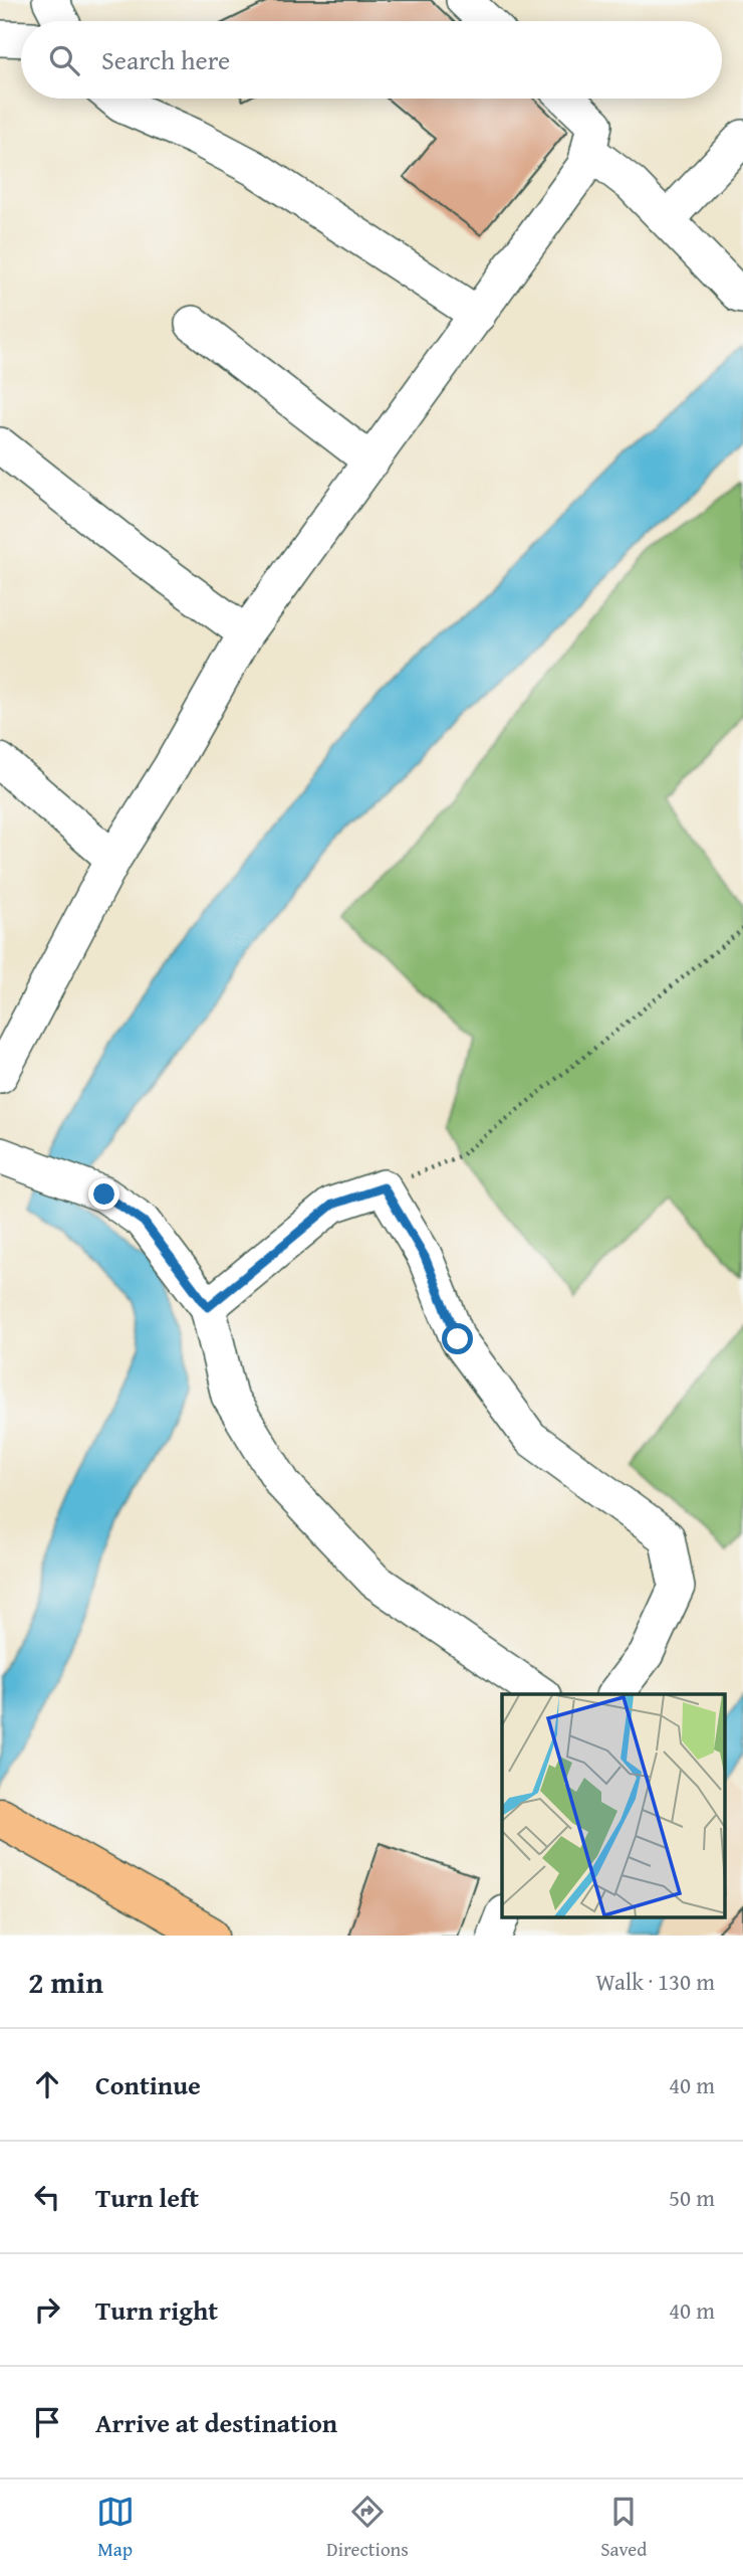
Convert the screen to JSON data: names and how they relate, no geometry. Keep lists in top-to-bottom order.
{
  "page": {
    "search": "Search here",
    "heading": ["2 min", "Walk · 130 m"],
    "list": [
      ["Continue", "40 m"],
      ["Turn left", "50 m"],
      ["Turn right", "40 m"],
      "Arrive at destination"
    ],
    "nav": ["Map", "Directions", "Saved"]
  }
}
